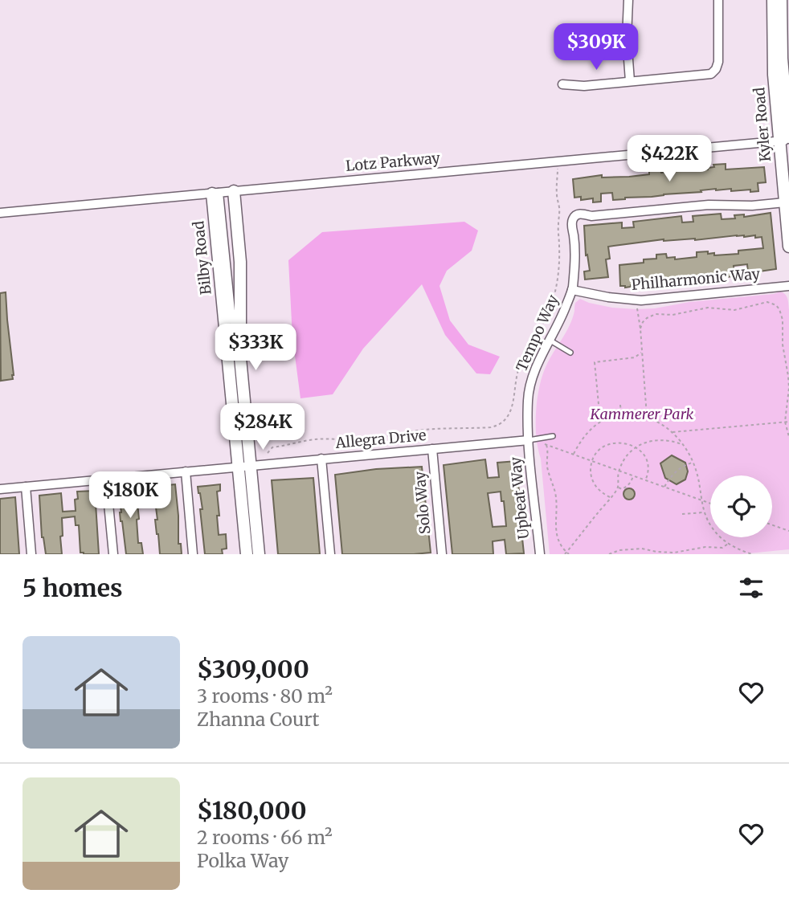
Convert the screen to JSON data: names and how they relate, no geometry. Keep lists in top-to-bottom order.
{
  "streets": {
    "street": [
      "Kyler Road",
      "Lotz Parkway",
      "Bilby Road",
      "Philharmonic Way",
      "Tempo Way",
      "Allegra Drive",
      "Upbeat Way",
      "Solo Way"
    ]
  },
  "crossings": [
    ["Kyler Road", "Lotz Parkway"],
    ["Kyler Road", "Tempo Way"],
    ["Lotz Parkway", "Bilby Road"],
    ["Bilby Road", "Allegra Drive"],
    ["Philharmonic Way", "Tempo Way"],
    ["Tempo Way", "Allegra Drive"],
    ["Tempo Way", "Upbeat Way"],
    ["Allegra Drive", "Upbeat Way"],
    ["Allegra Drive", "Solo Way"]
  ],
  "parks": ["Kammerer Park"],
  "page": {
    "price": [
      "$309K",
      "$422K",
      "$333K",
      "$284K",
      "$180K"
    ],
    "heading": "5 homes",
    "list": [
      {
        "name": "$309,000",
        "note": "3 rooms · 80 m² · Zhanna Court"
      },
      {
        "name": "$180,000",
        "note": "2 rooms · 66 m² · Polka Way"
      }
    ]
  }
}
